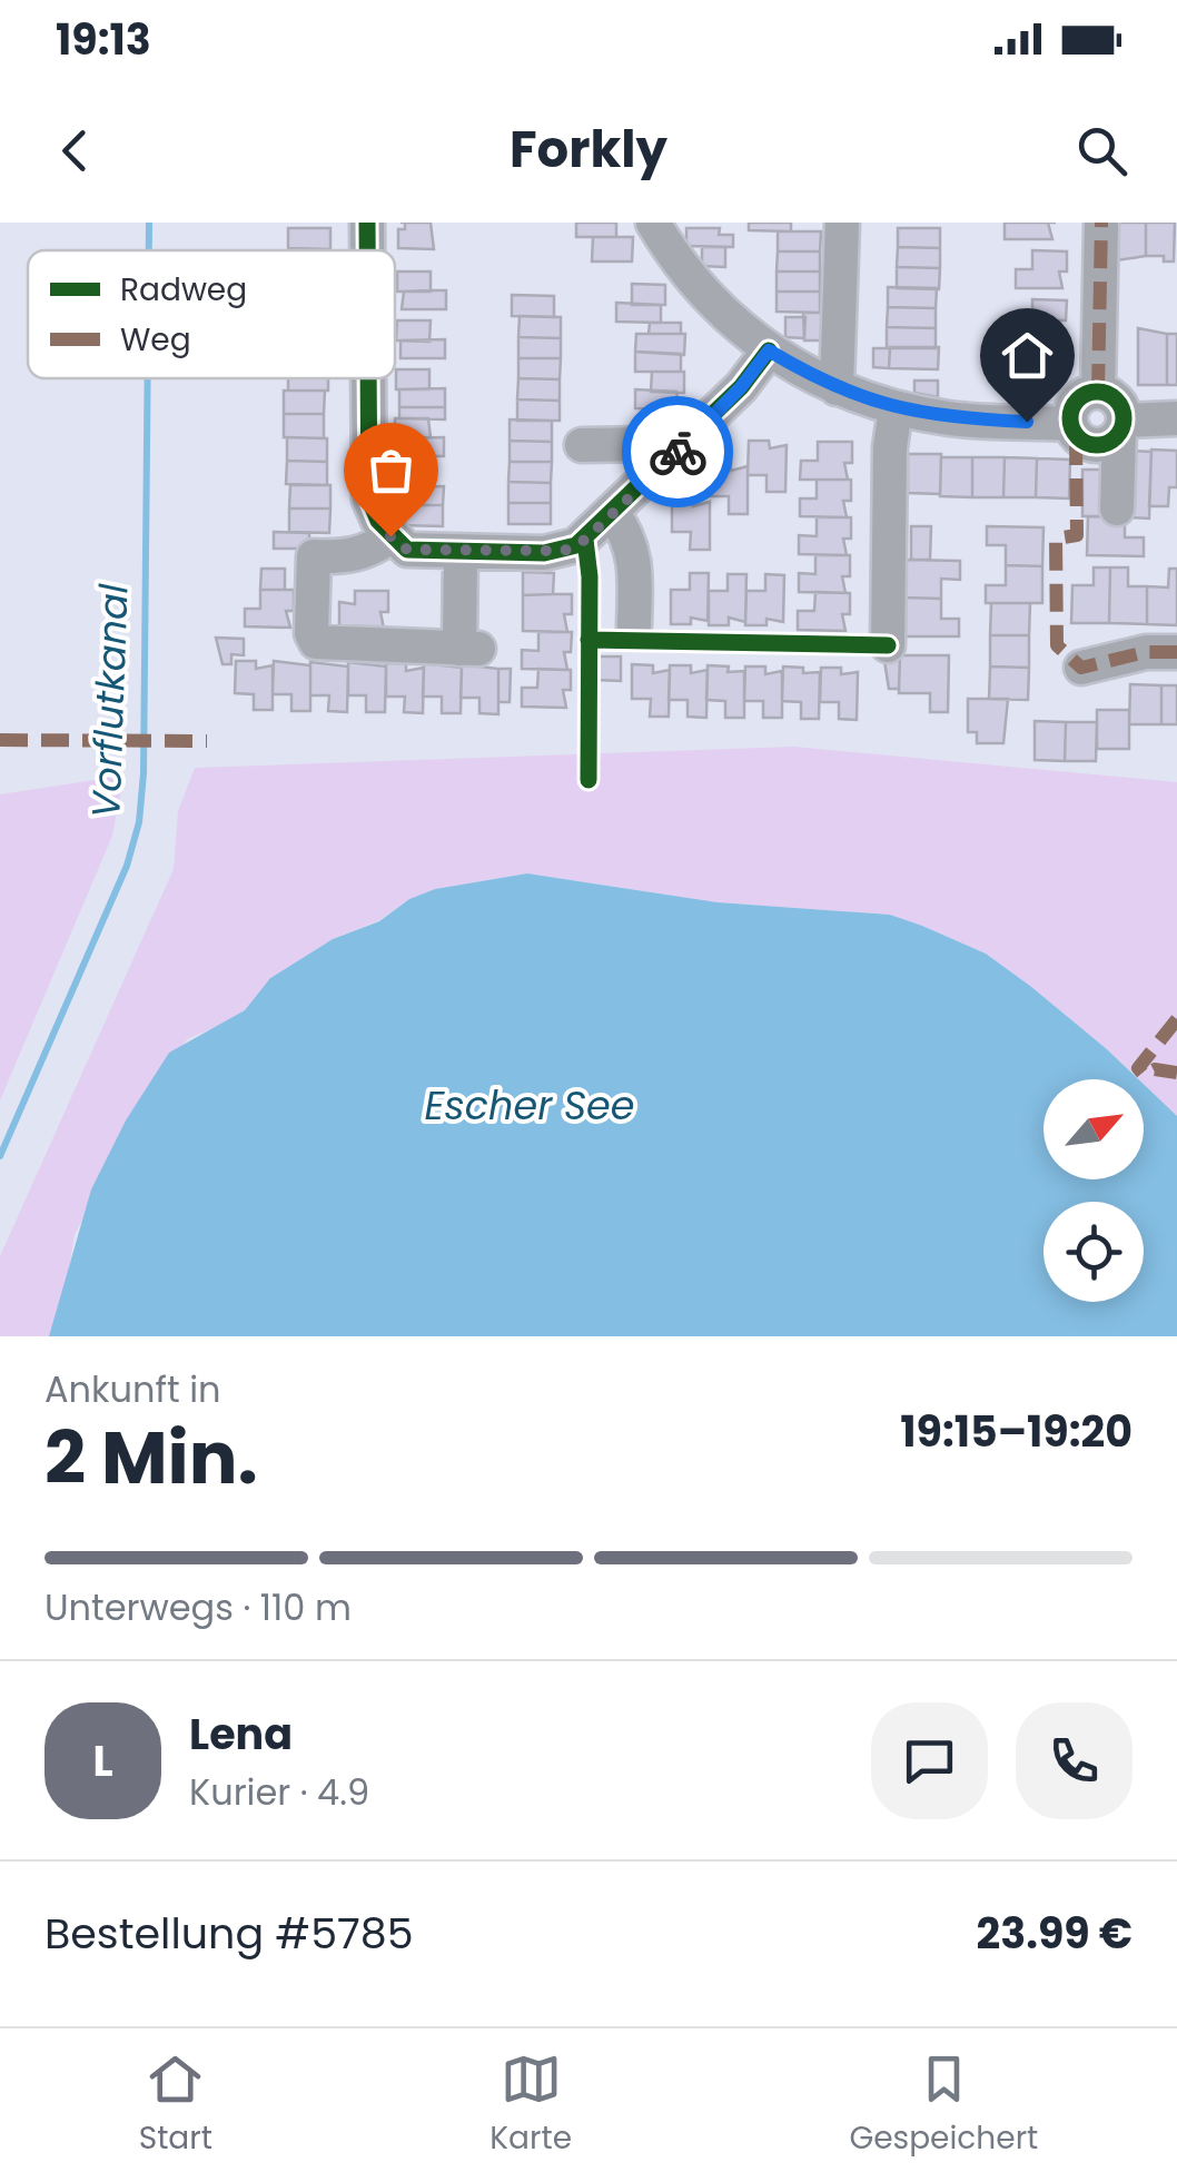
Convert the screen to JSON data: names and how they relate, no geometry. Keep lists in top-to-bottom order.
{
  "water": ["Vorflutkanal", "Escher See"],
  "legend": ["Radweg", "Weg"],
  "north": "top right",
  "page": {
    "status": "19:13",
    "header": "Forkly",
    "heading": ["2 Min.", "Ankunft in", "19:15–19:20"],
    "panel": [
      "Lena",
      "Kurier · 4.9",
      "Bestellung #5785",
      "23.99 €"
    ],
    "bar": "Unterwegs · 110 m",
    "round": "L",
    "tabs": ["Start", "Karte", "Gespeichert"]
  }
}
